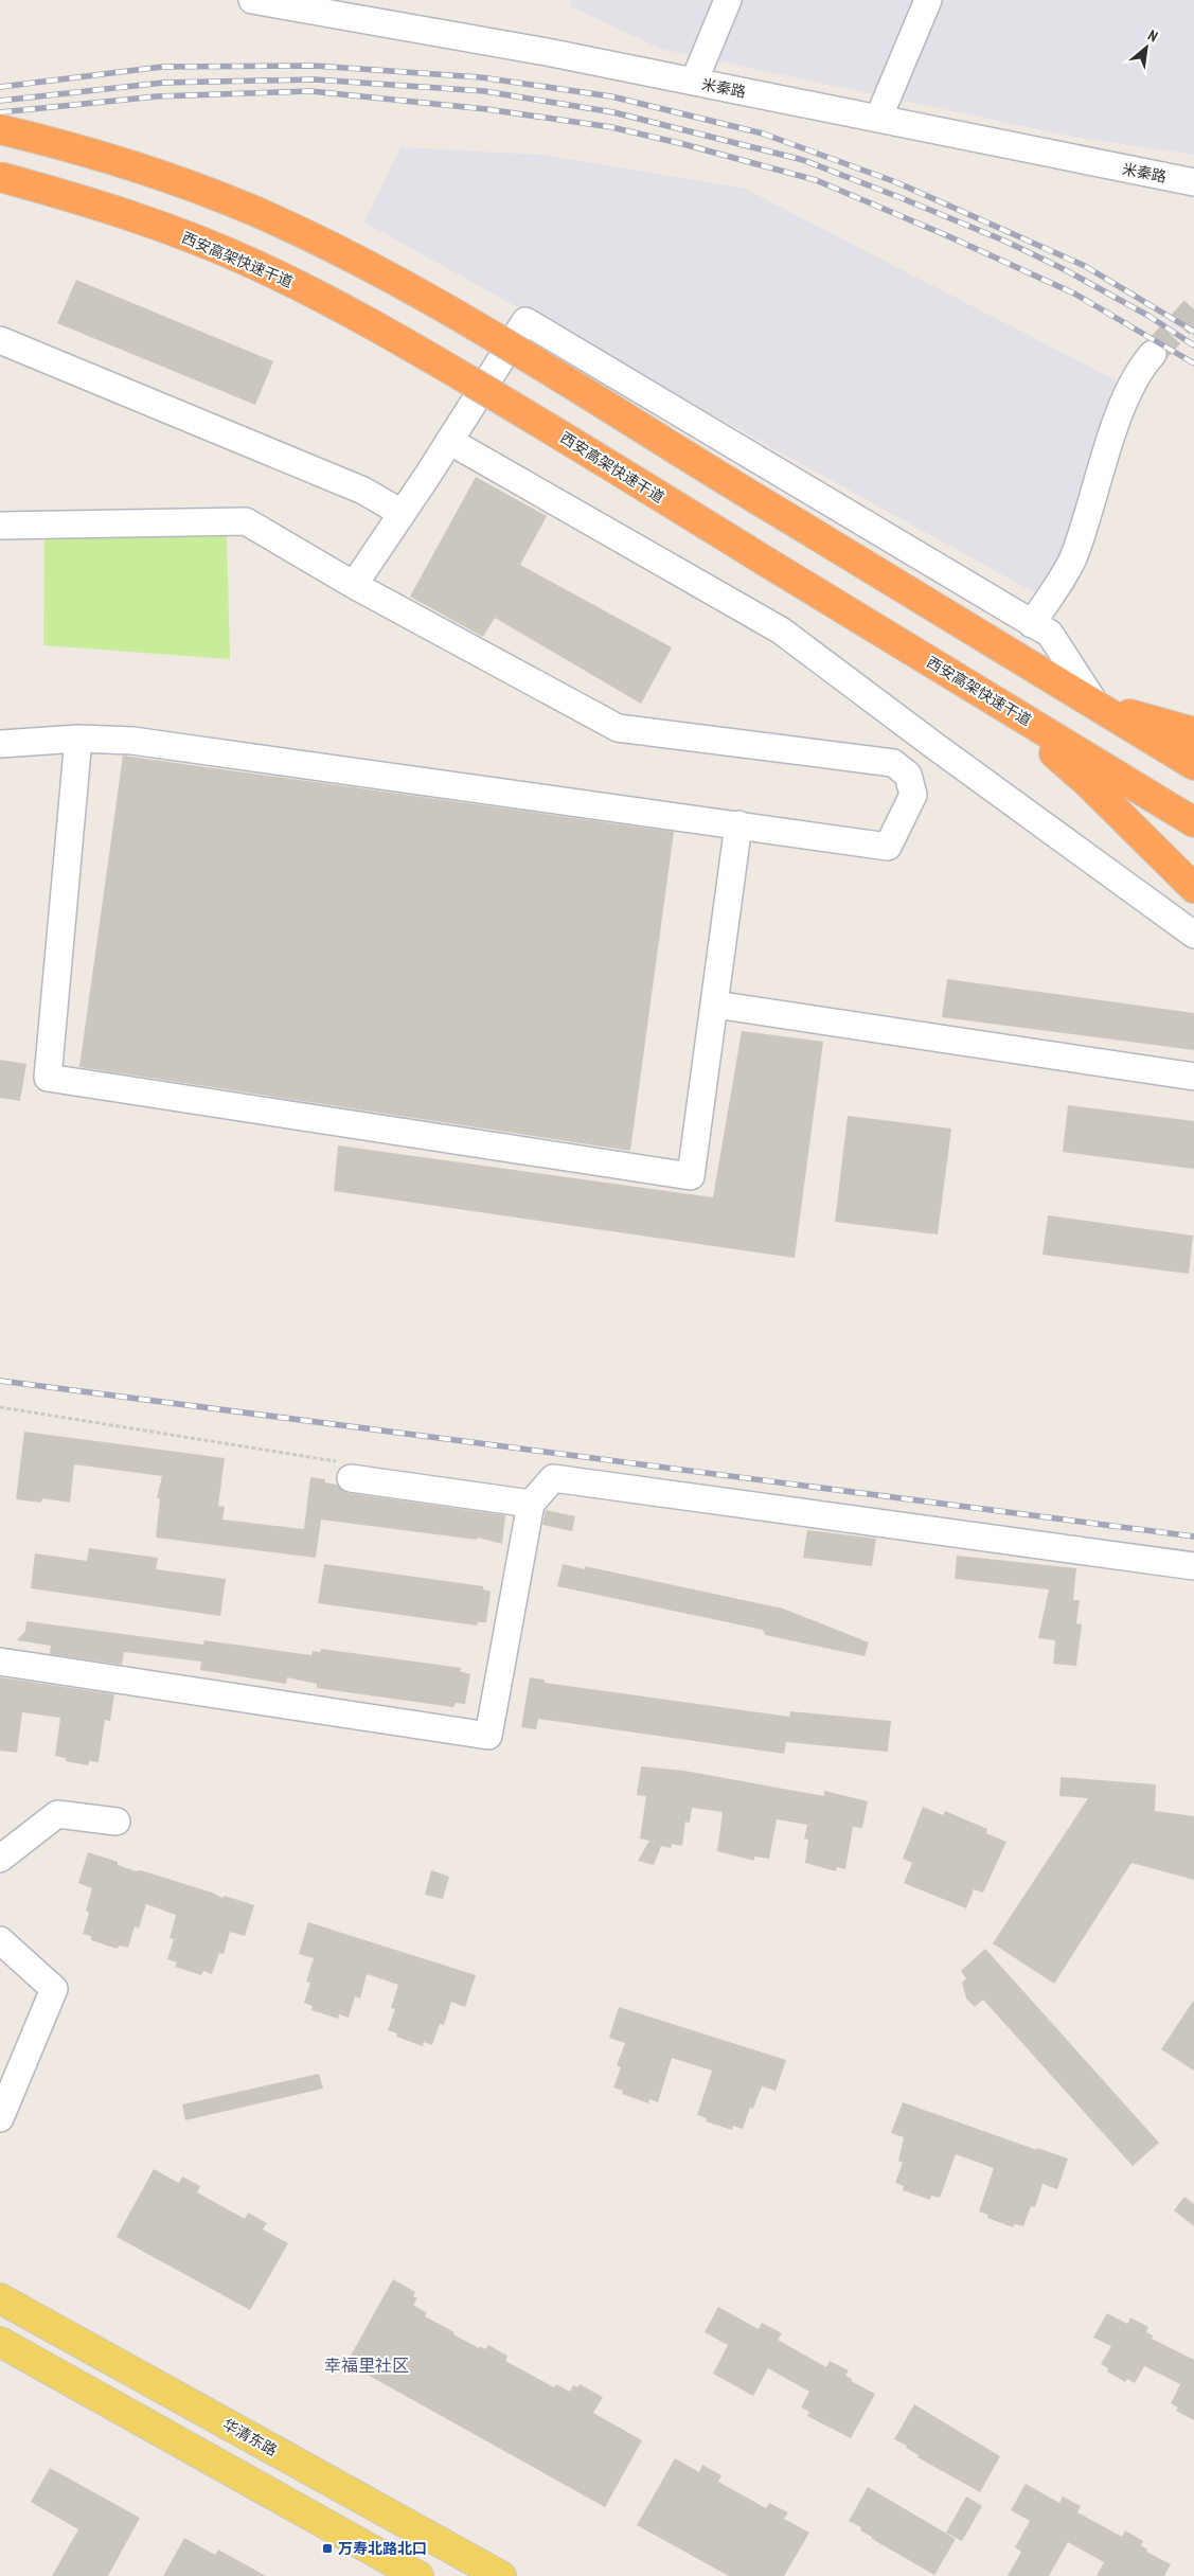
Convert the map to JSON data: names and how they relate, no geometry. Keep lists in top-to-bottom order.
{
  "streets": {
    "highway": ["西安高架快速干道"],
    "main road": ["华清东路"],
    "street": ["米秦路"]
  },
  "districts": ["幸福里社区"],
  "places": {
    "transit": ["万寿北路北口"]
  },
  "north": "top right"
}
